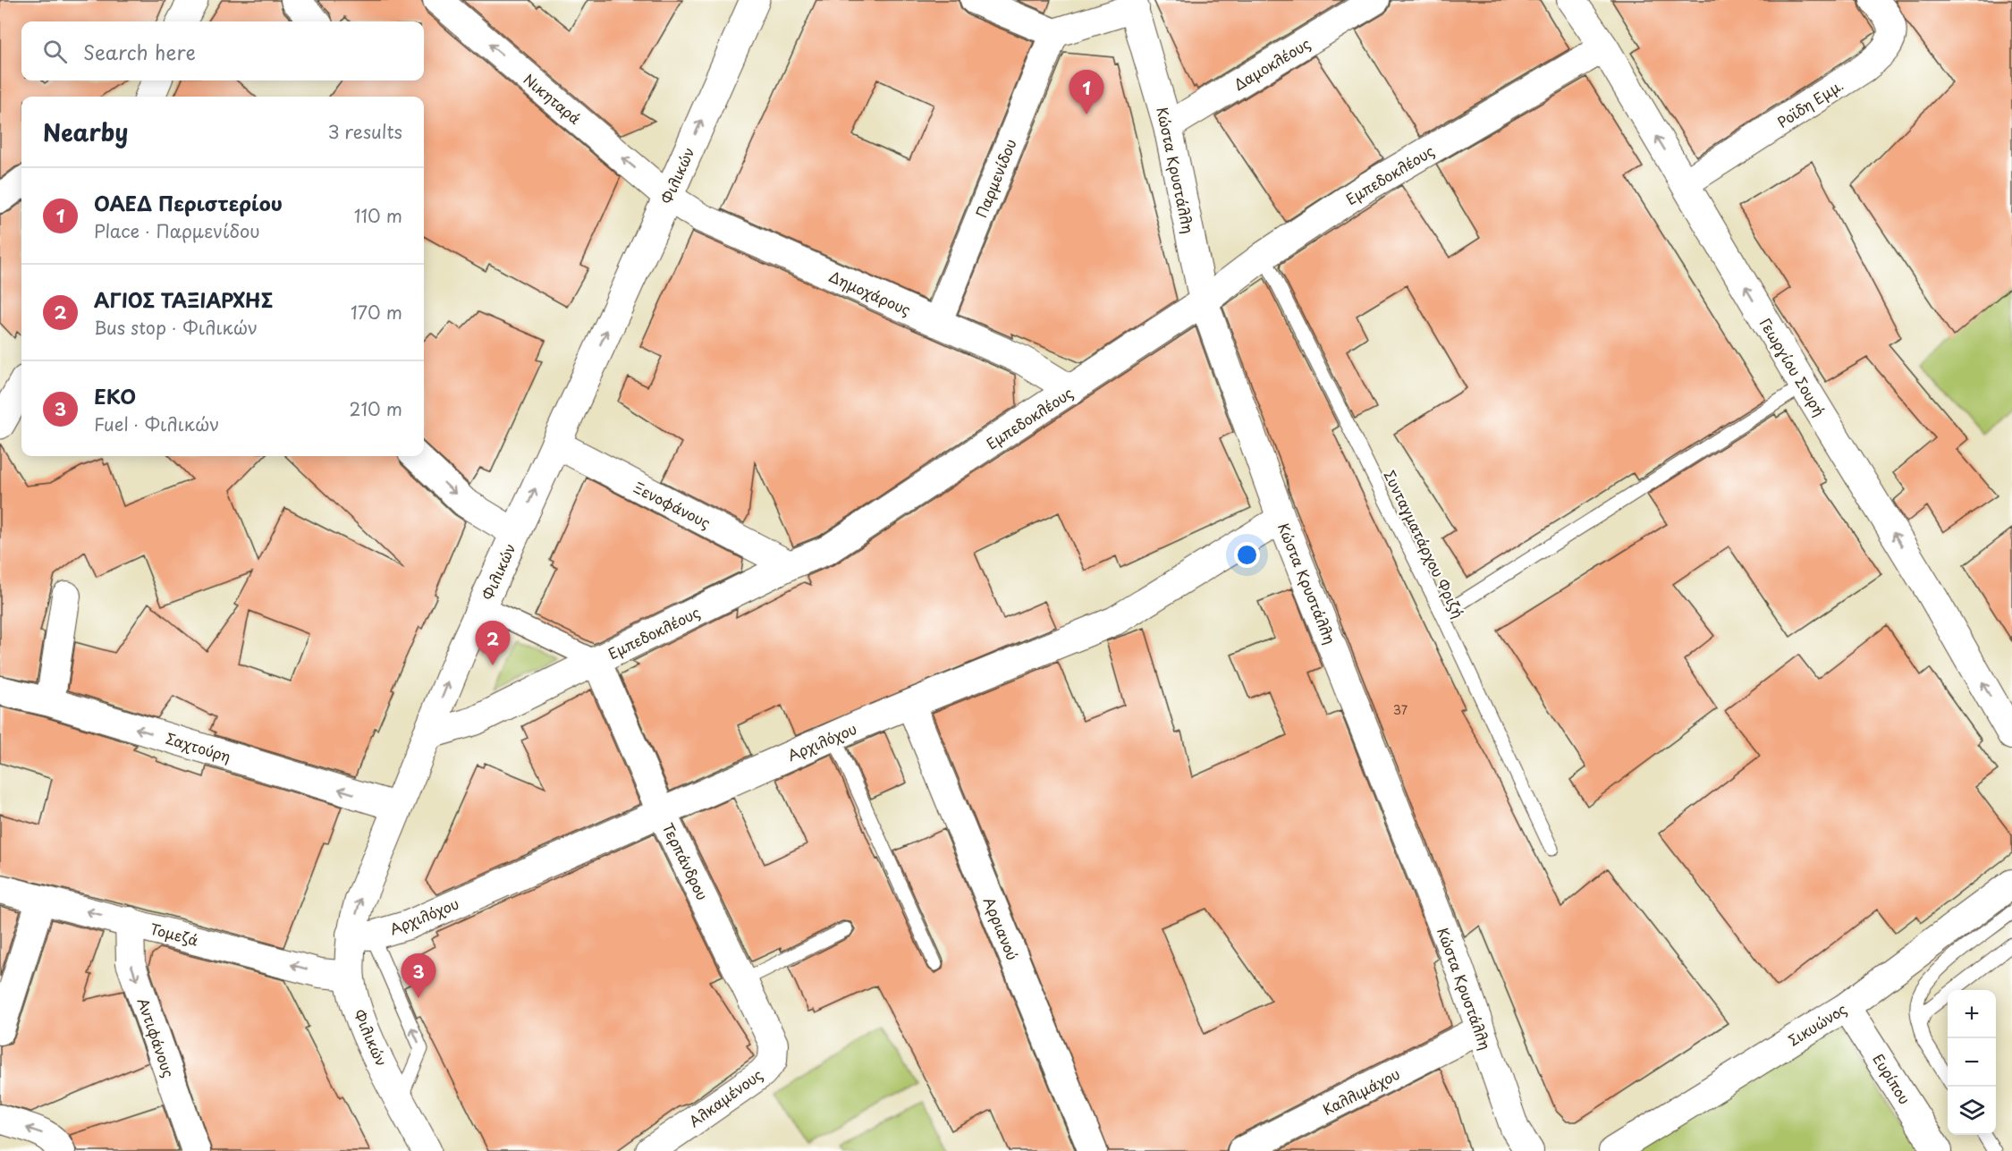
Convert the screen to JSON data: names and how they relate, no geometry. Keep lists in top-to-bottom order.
{
  "streets": {
    "street": [
      "Δαμοκλέους",
      "Νικηταρά",
      "Ροϊδη Εμμ.",
      "Κώστα Κρυστάλλη",
      "Εμπεδοκλέους",
      "Φιλικών",
      "Παρμενίδου",
      "Δημοχάρους",
      "Γεωργίου Σουρή",
      "Ξενοφάνους",
      "Αρχιλόχου",
      "Σαχτούρη",
      "Τερπάνδρου",
      "Αρριανού",
      "Τομεζά",
      "Σικυώνος",
      "Αντιφάνους",
      "Ευρίπου",
      "Καλλιμάχου",
      "Αλκαμένους"
    ],
    "lane": ["Συνταγματάρχου Φριζή"]
  },
  "crossings": [
    ["Δαμοκλέους", "Κώστα Κρυστάλλη"],
    ["Νικηταρά", "Φιλικών"],
    ["Νικηταρά", "Δημοχάρους"],
    ["Ροϊδη Εμμ.", "Γεωργίου Σουρή"],
    ["Κώστα Κρυστάλλη", "Εμπεδοκλέους"],
    ["Κώστα Κρυστάλλη", "Αρχιλόχου"],
    ["Κώστα Κρυστάλλη", "Καλλιμάχου"],
    ["Εμπεδοκλέους", "Φιλικών"],
    ["Εμπεδοκλέους", "Δημοχάρους"],
    ["Εμπεδοκλέους", "Γεωργίου Σουρή"],
    ["Εμπεδοκλέους", "Ξενοφάνους"],
    ["Εμπεδοκλέους", "Συνταγματάρχου Φριζή"],
    ["Εμπεδοκλέους", "Τερπάνδρου"],
    ["Φιλικών", "Δημοχάρους"],
    ["Φιλικών", "Ξενοφάνους"],
    ["Φιλικών", "Αρχιλόχου"],
    ["Φιλικών", "Σαχτούρη"],
    ["Φιλικών", "Τομεζά"],
    ["Παρμενίδου", "Δημοχάρους"],
    ["Αρχιλόχου", "Τερπάνδρου"],
    ["Αρχιλόχου", "Αρριανού"],
    ["Τερπάνδρου", "Αλκαμένους"],
    ["Τομεζά", "Αντιφάνους"],
    ["Σικυώνος", "Ευρίπου"]
  ],
  "one_way": [
    "Νικηταρά",
    "Φιλικών",
    "Γεωργίου Σουρή",
    "Σαχτούρη",
    "Τομεζά",
    "Αντιφάνους"
  ],
  "house_numbers": ["37"],
  "page": {
    "search": "Search here",
    "pins": ["1", "2", "3"],
    "heading": ["Nearby", "3 results"],
    "list": [
      {
        "mark": "1",
        "name": "ΟΑΕΔ Περιστερίου",
        "note": "Place · Παρμενίδου",
        "value": "110 m"
      },
      {
        "mark": "2",
        "name": "ΑΓΙΟΣ ΤΑΞΙΑΡΧΗΣ",
        "note": "Bus stop · Φιλικών",
        "value": "170 m"
      },
      {
        "mark": "3",
        "name": "EKO",
        "note": "Fuel · Φιλικών",
        "value": "210 m"
      }
    ],
    "map_buttons": ["+", "−"]
  }
}
